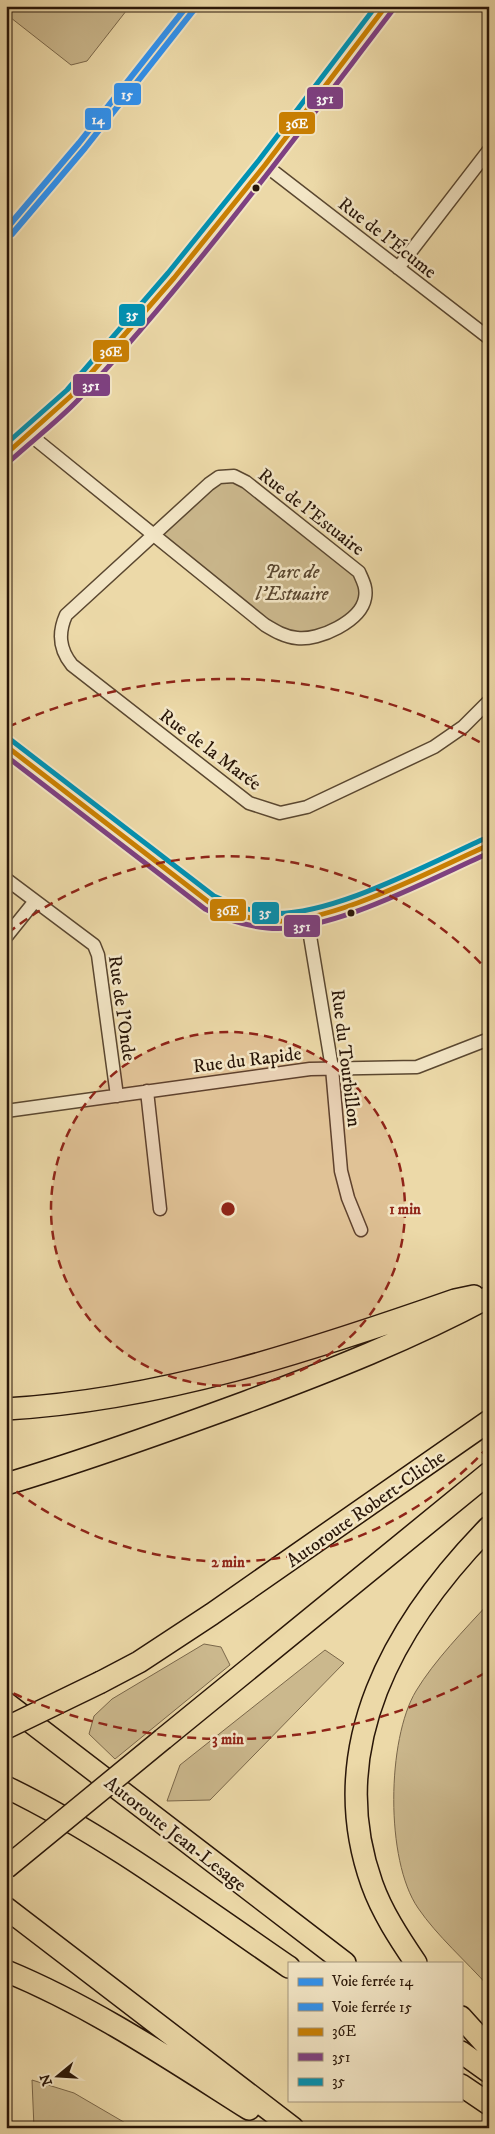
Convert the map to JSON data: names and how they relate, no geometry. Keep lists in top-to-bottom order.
{
  "streets": {
    "highway": ["Autoroute Robert-Cliche", "Autoroute Jean-Lesage"],
    "street": [
      "Rue de l'Écume",
      "Rue de l'Estuaire",
      "Rue de la Marée",
      "Rue de l'Onde",
      "Rue du Tourbillon",
      "Rue du Rapide"
    ]
  },
  "crossings": [
    ["Rue de l'Estuaire", "Rue de la Marée"],
    ["Rue de l'Onde", "Rue du Rapide"],
    ["Rue du Tourbillon", "Rue du Rapide"]
  ],
  "parks": ["Parc de l'Estuaire"],
  "lines": [
    "rail line 14",
    "transit line 36E",
    "transit line 35",
    "rail line 15",
    "transit line 351"
  ],
  "legend": [
    "Voie ferrée 14",
    "Voie ferrée 15",
    "36E",
    "351",
    "35"
  ],
  "north": "left",
  "rings": ["1 min", "2 min", "3 min"]
}
